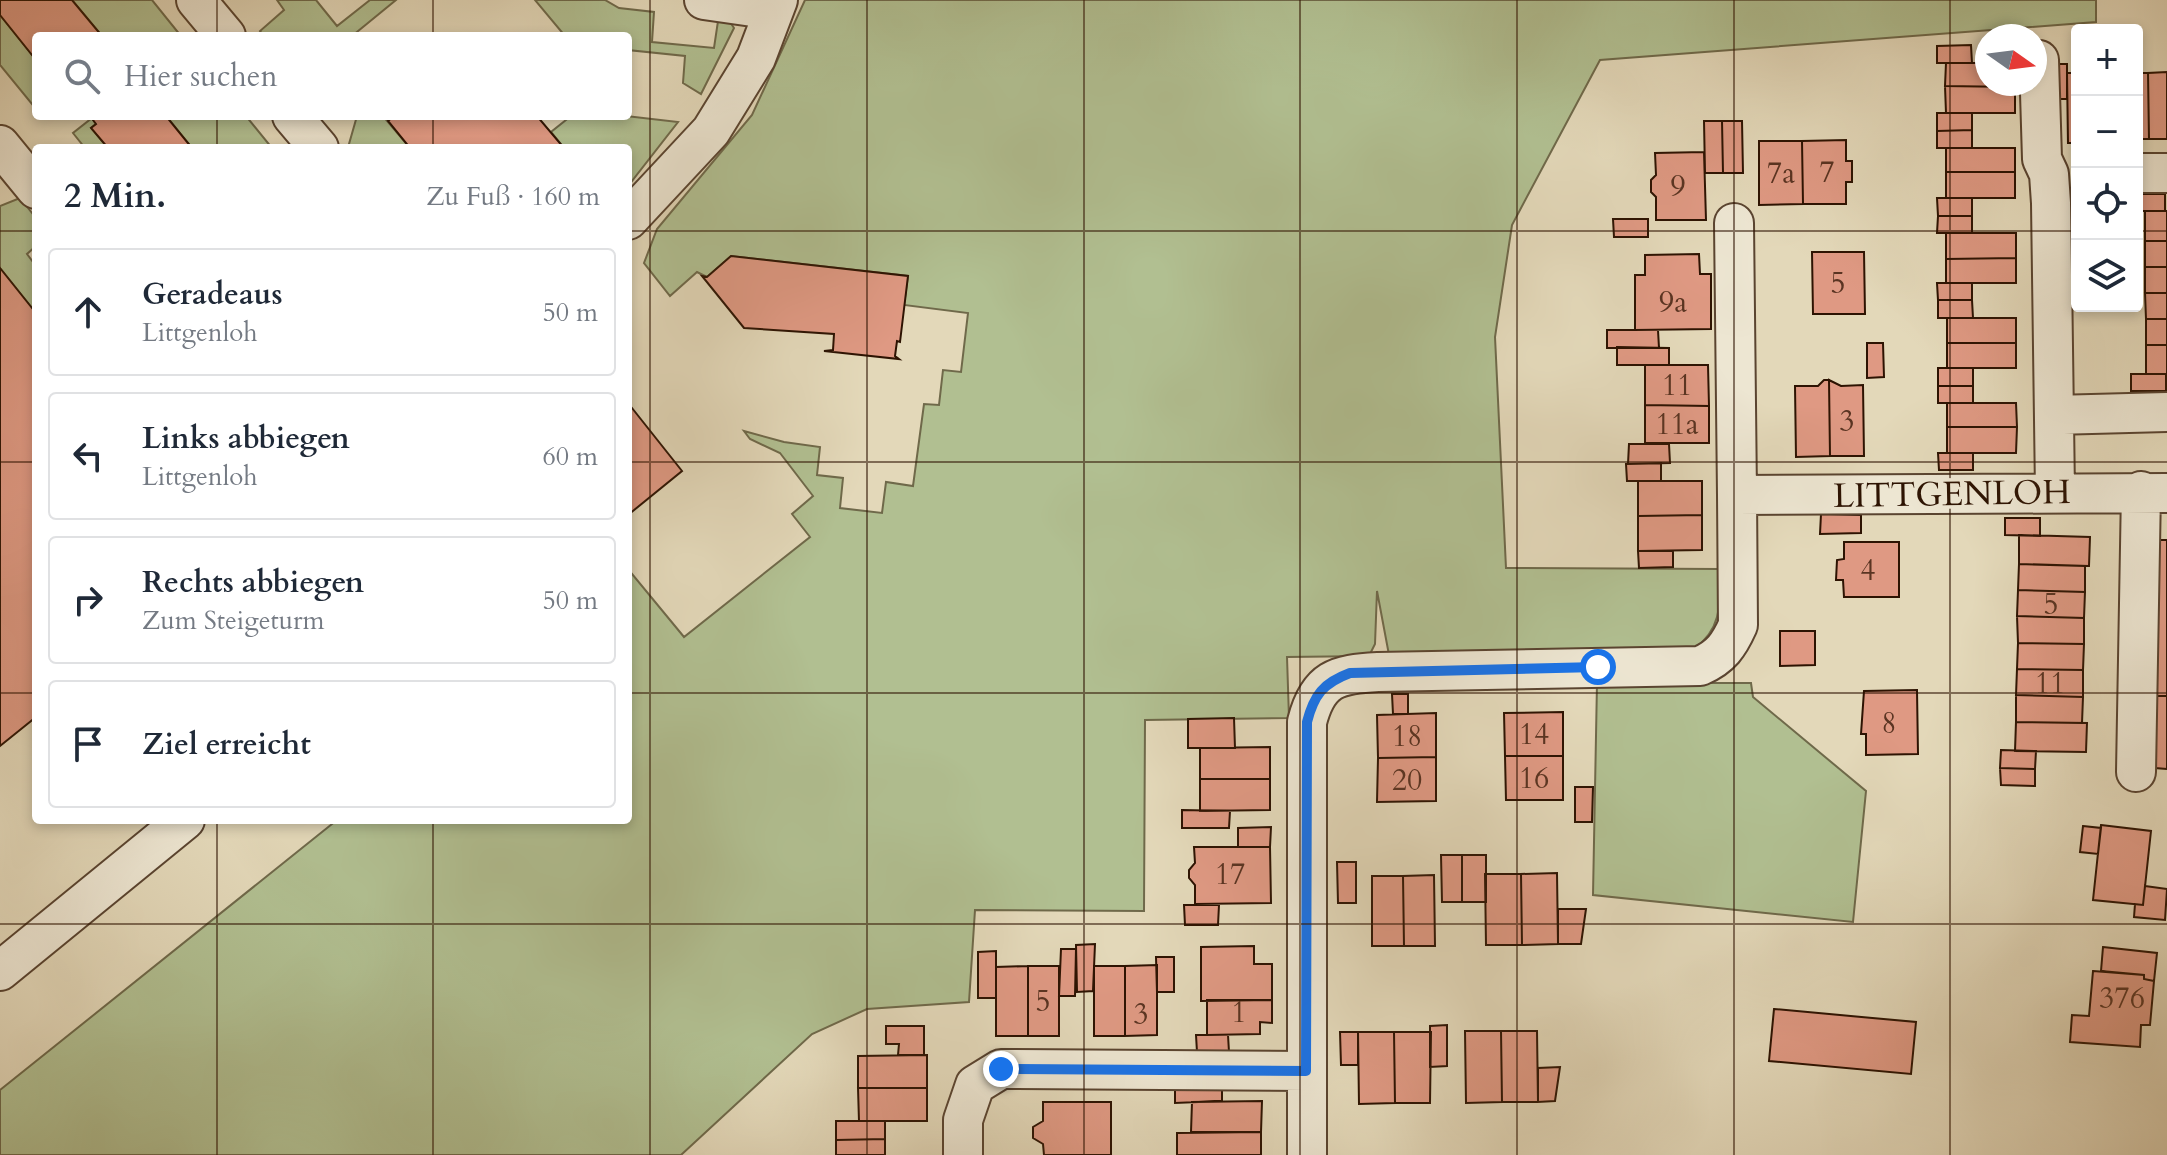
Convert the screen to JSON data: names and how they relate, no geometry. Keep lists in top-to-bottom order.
{
  "streets": {
    "street": ["LITTGENLOH"]
  },
  "house_numbers": [
    "7",
    "7a",
    "9",
    "5",
    "9a",
    "11",
    "3",
    "11a",
    "4",
    "5",
    "11",
    "8",
    "14",
    "18",
    "16",
    "20",
    "17",
    "376",
    "5",
    "1",
    "3"
  ],
  "north": "right",
  "page": {
    "map_buttons": ["+", "−"],
    "search": "Hier suchen",
    "heading": ["2 Min.", "Zu Fuß · 160 m"],
    "list": [
      ["Geradeaus", "Littgenloh", "50 m"],
      ["Links abbiegen", "Littgenloh", "60 m"],
      ["Rechts abbiegen", "Zum Steigeturm", "50 m"],
      "Ziel erreicht"
    ]
  }
}
